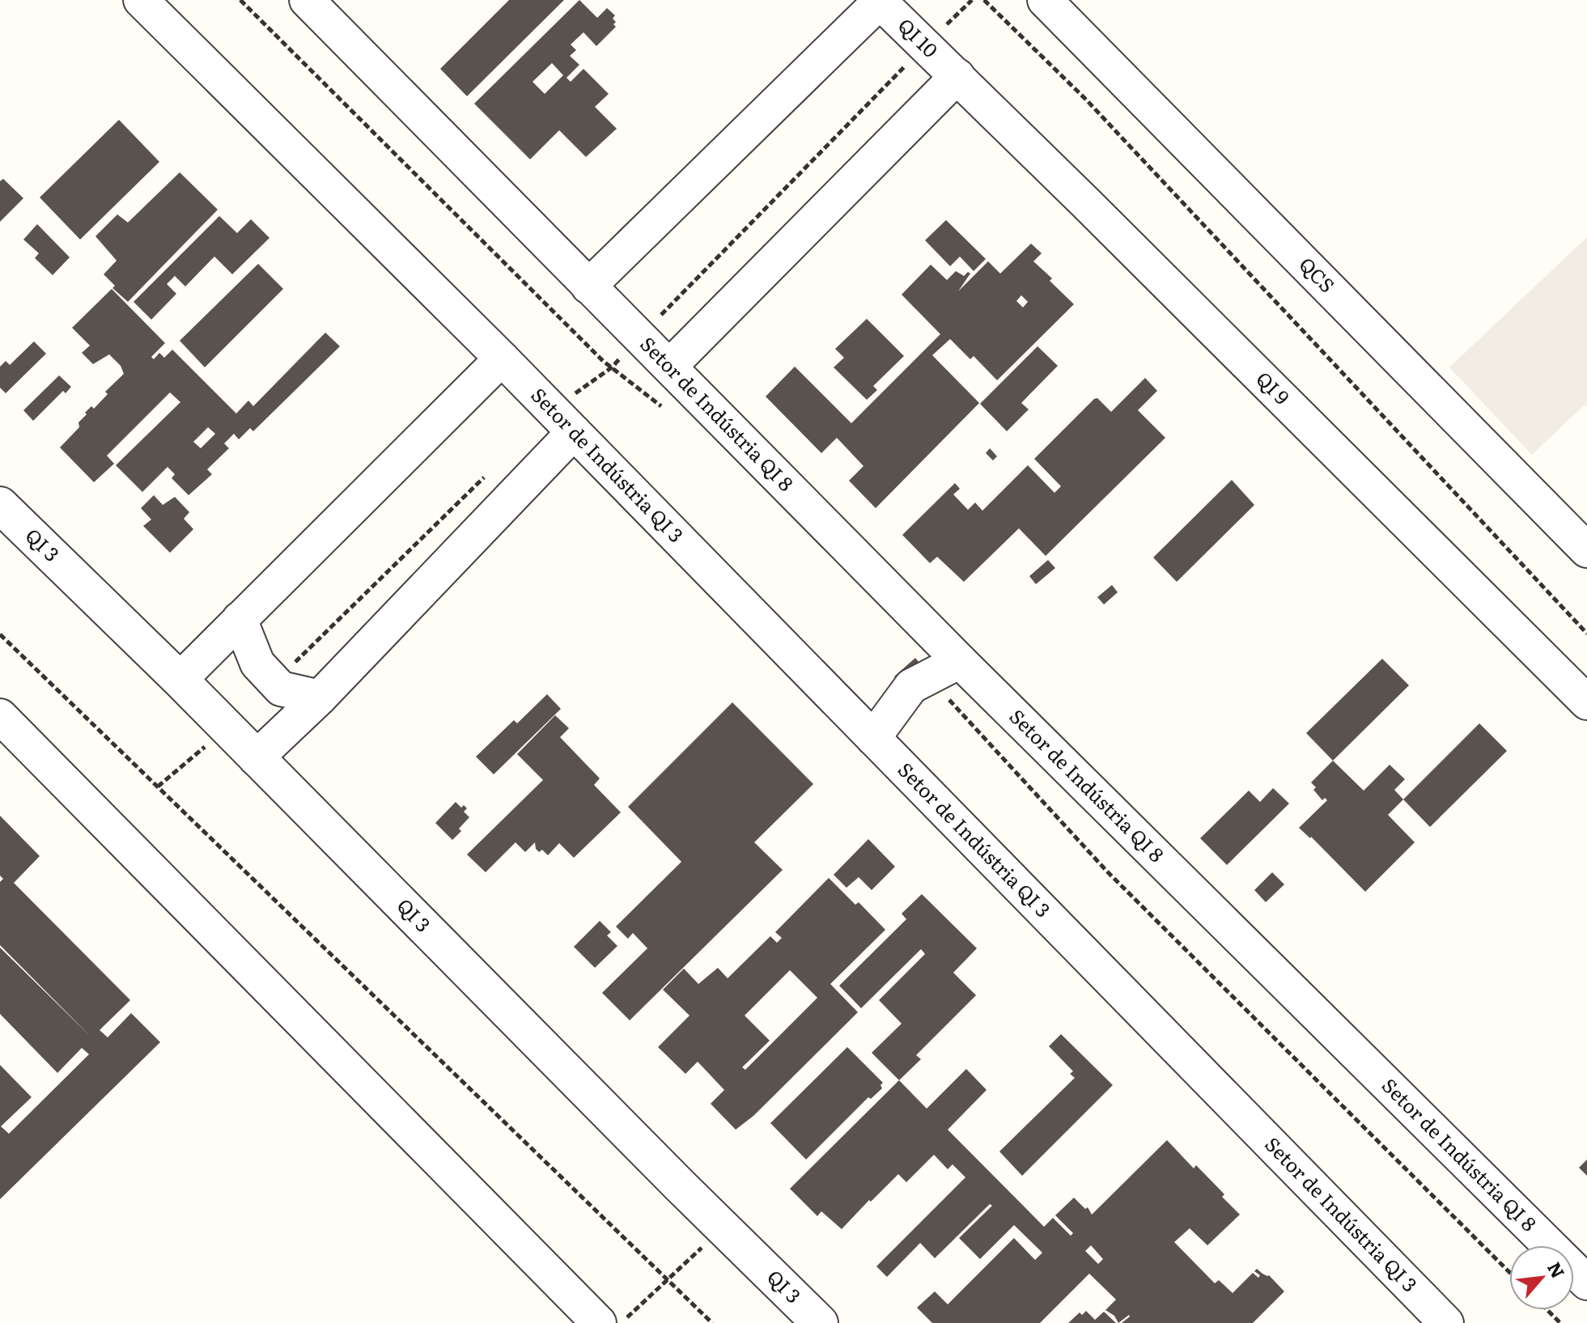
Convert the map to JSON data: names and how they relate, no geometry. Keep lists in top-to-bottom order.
{
  "streets": {
    "street": [
      "QI 10",
      "QCS",
      "QI 9",
      "Setor de Indústria QI 8",
      "Setor de Indústria QI 3",
      "QI 3"
    ]
  },
  "crossings": [
    ["QI 10", "QI 9"]
  ],
  "north": "top right"
}
